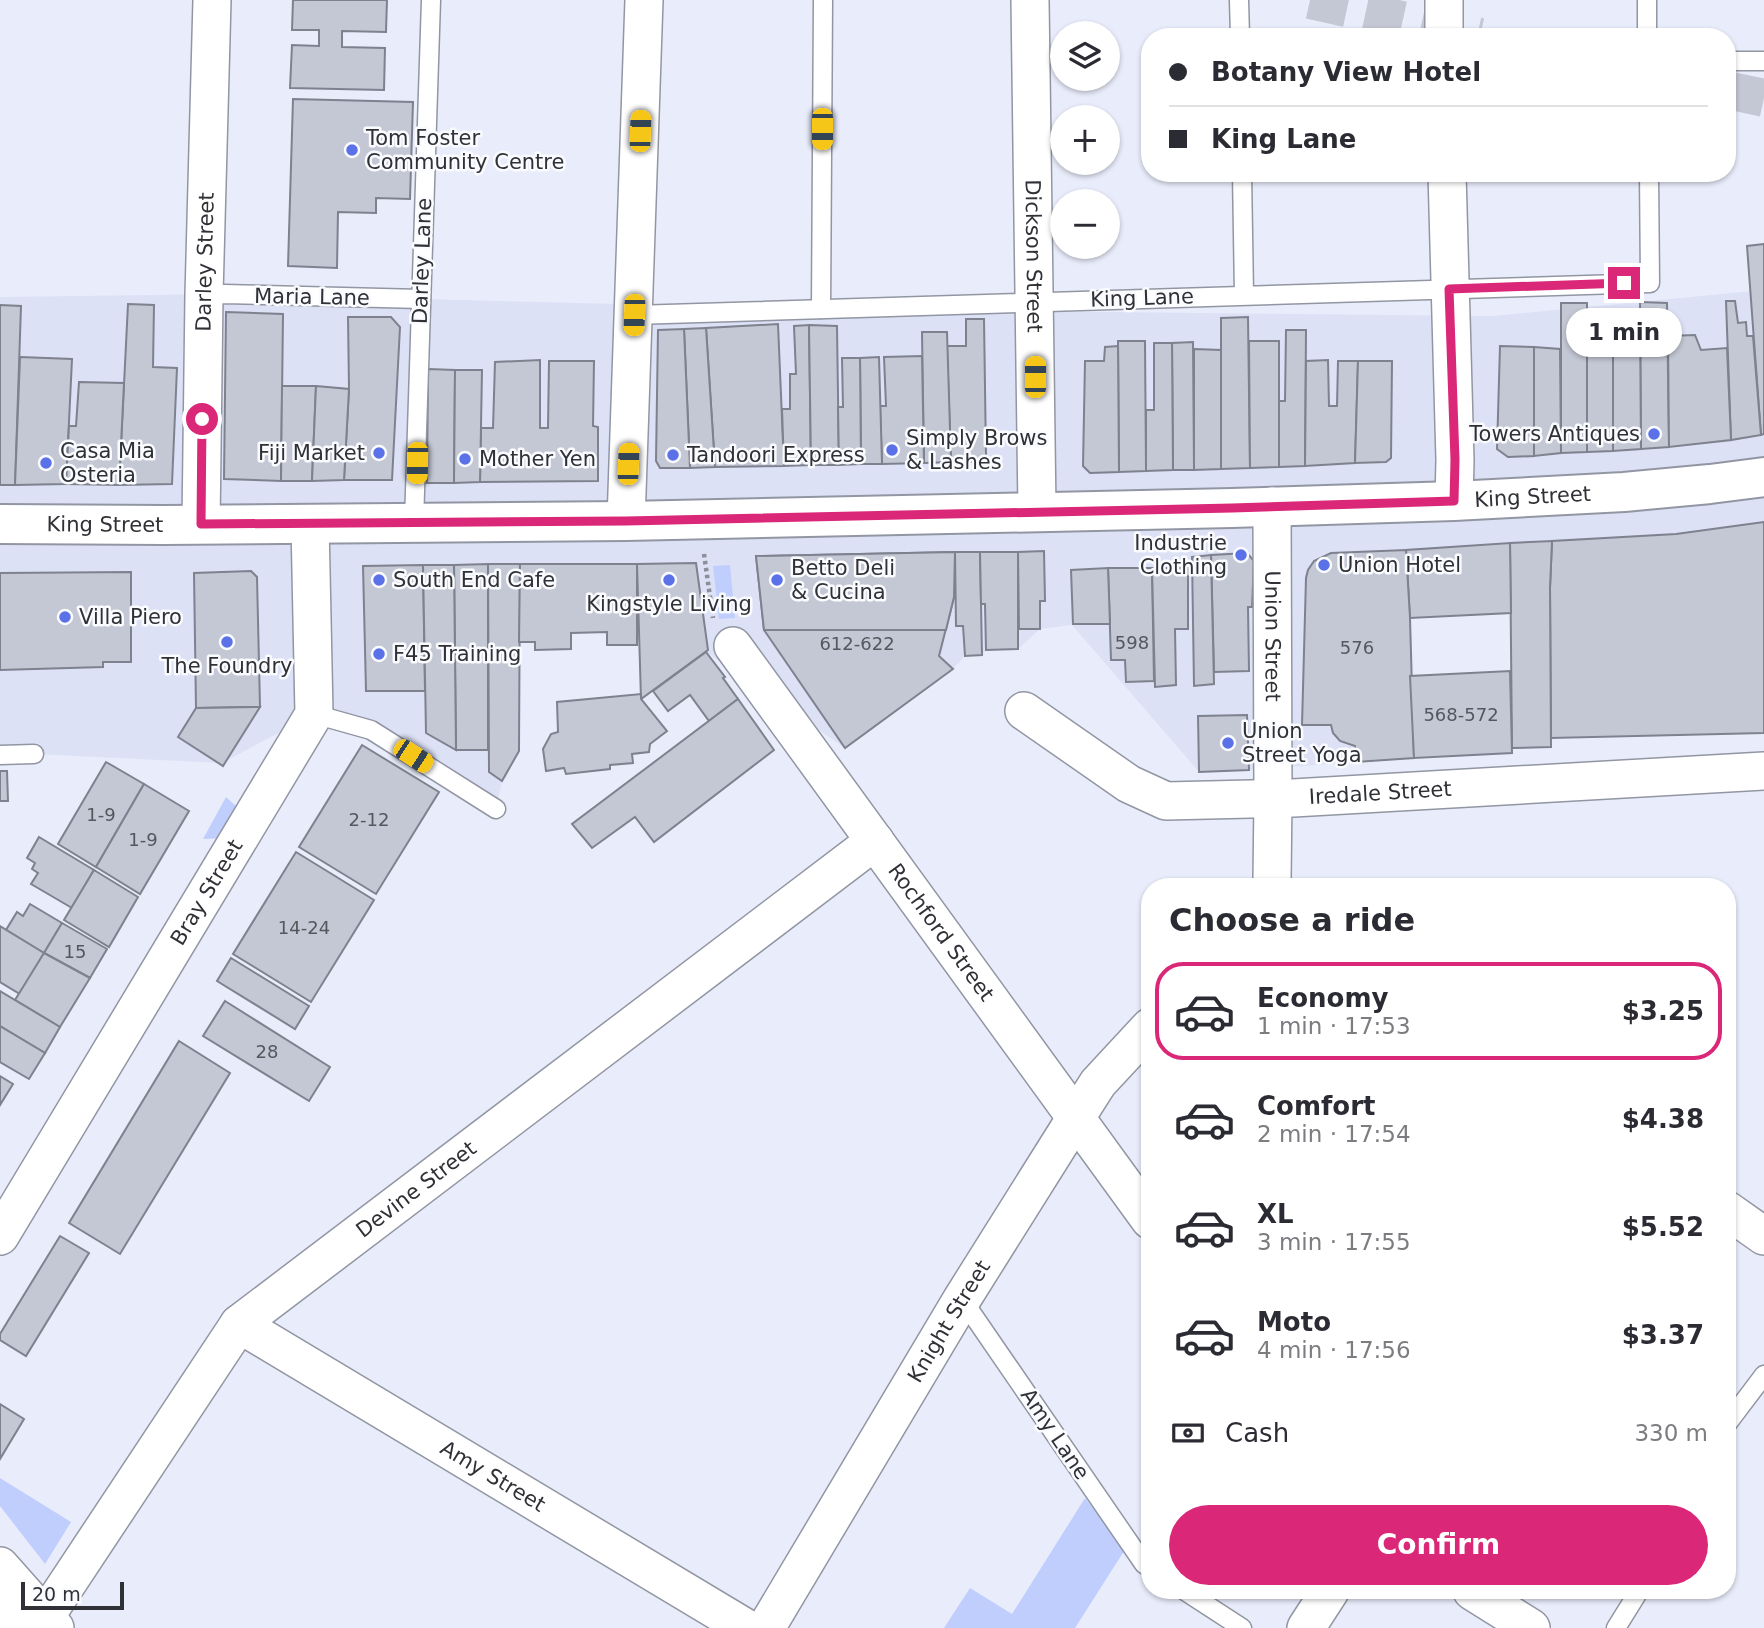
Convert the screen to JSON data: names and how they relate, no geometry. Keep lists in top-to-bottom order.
{
  "streets": {
    "highway": ["King Street"],
    "street": [
      "Dickson Street",
      "Darley Street",
      "Union Street",
      "Iredale Street",
      "Bray Street",
      "Rochford Street",
      "Devine Street",
      "Knight Street",
      "Amy Street"
    ],
    "lane": [
      "Darley Lane",
      "Maria Lane",
      "King Lane",
      "Amy Lane"
    ]
  },
  "crossings": [
    ["Dickson Street", "King Lane"],
    ["Dickson Street", "King Street"],
    ["Darley Lane", "Maria Lane"],
    ["Darley Lane", "King Street"],
    ["Darley Street", "Maria Lane"],
    ["Darley Street", "King Street"],
    ["King Street", "Union Street"],
    ["Union Street", "Iredale Street"],
    ["Rochford Street", "Devine Street"],
    ["Rochford Street", "Knight Street"],
    ["Devine Street", "Amy Street"],
    ["Knight Street", "Amy Lane"]
  ],
  "places": [
    "Tom Foster Community Centre",
    "Towers Antiques",
    "Simply Brows & Lashes",
    "Fiji Market",
    "Tandoori Express",
    "Mother Yen",
    "Casa Mia Osteria",
    "Industrie Clothing",
    "Union Hotel",
    "South End Cafe",
    "Kingstyle Living",
    "Betto Deli & Cucina",
    "Villa Piero",
    "The Foundry",
    "F45 Training",
    "Union Street Yoga"
  ],
  "house_numbers": [
    "598",
    "612-622",
    "576",
    "568-572",
    "1-9",
    "2-12",
    "1-9",
    "14-24",
    "15",
    "28"
  ],
  "scale_bar": "20 m",
  "page": {
    "map_buttons": ["+", "−"],
    "banner": ["Botany View Hotel", "King Lane"],
    "bubble": "1 min",
    "heading": "Choose a ride",
    "list": [
      {
        "name": "Economy",
        "note": "1 min · 17:53",
        "value": "$3.25"
      },
      {
        "name": "Comfort",
        "note": "2 min · 17:54",
        "value": "$4.38"
      },
      {
        "name": "XL",
        "note": "3 min · 17:55",
        "value": "$5.52"
      },
      {
        "name": "Moto",
        "note": "4 min · 17:56",
        "value": "$3.37"
      }
    ],
    "pay": ["Cash", "330 m"],
    "buttons": "Confirm",
    "scale": "20 m"
  }
}
